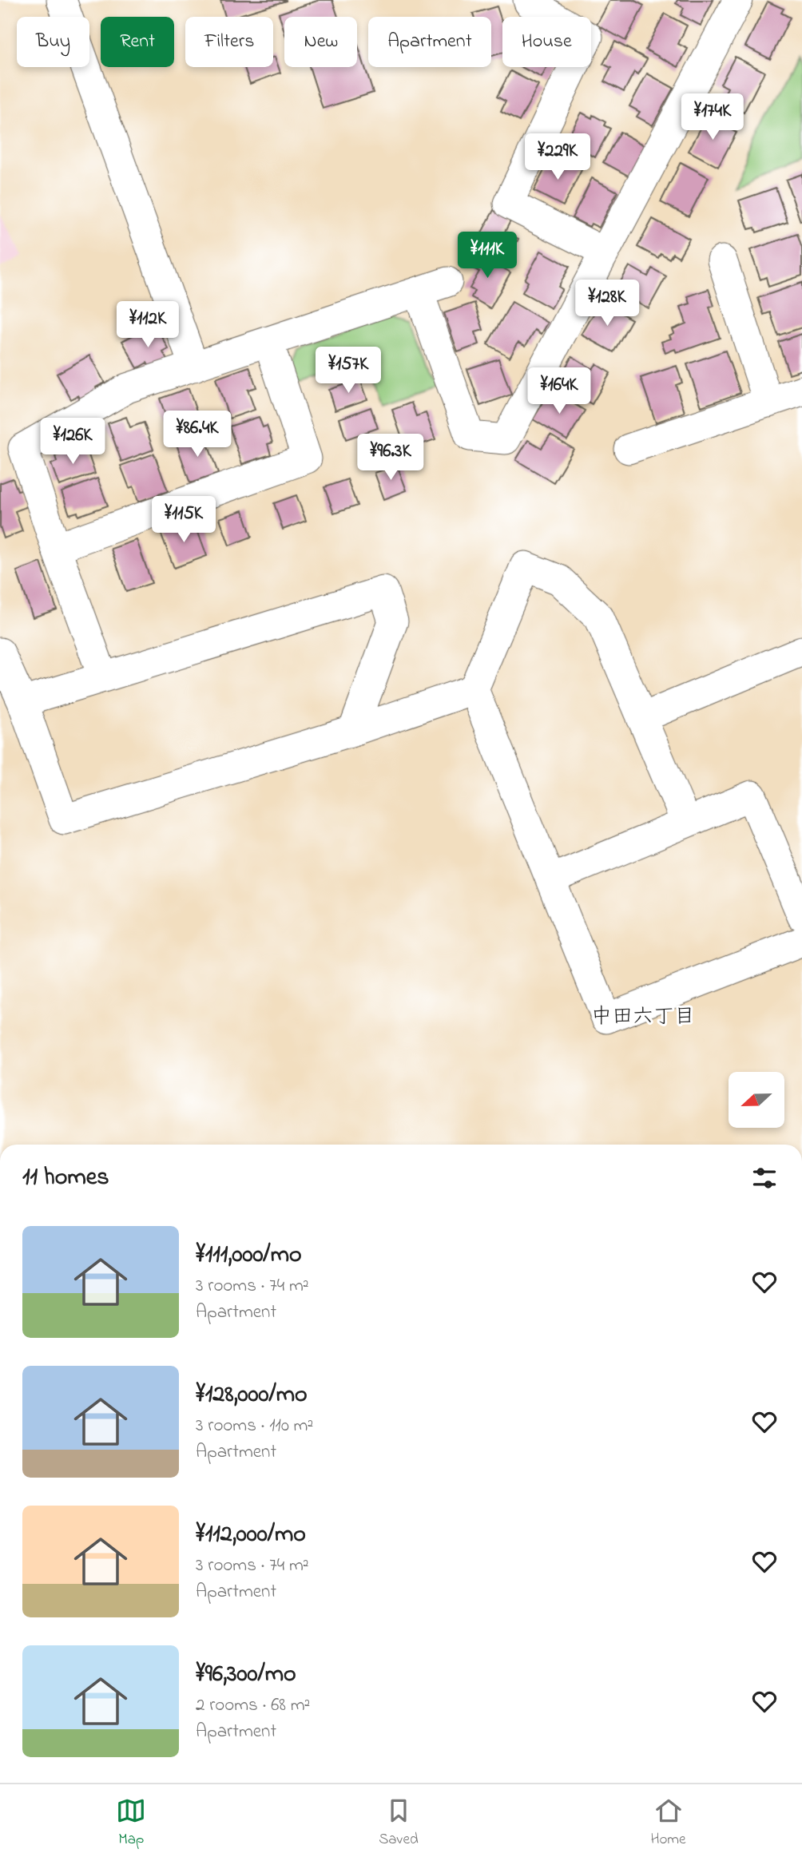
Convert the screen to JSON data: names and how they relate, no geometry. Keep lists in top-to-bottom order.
{
  "districts": ["中田六丁目"],
  "north": "left",
  "page": {
    "chip": [
      "Buy",
      "Rent",
      "Filters",
      "New",
      "Apartment",
      "House"
    ],
    "price": [
      "¥174K",
      "¥229K",
      "¥111K",
      "¥128K",
      "¥112K",
      "¥157K",
      "¥164K",
      "¥86.4K",
      "¥126K",
      "¥96.3K",
      "¥115K"
    ],
    "heading": "11 homes",
    "list": [
      {
        "name": "¥111,000/mo",
        "note": "3 rooms · 74 m² · Apartment"
      },
      {
        "name": "¥128,000/mo",
        "note": "3 rooms · 110 m² · Apartment"
      },
      {
        "name": "¥112,000/mo",
        "note": "3 rooms · 74 m² · Apartment"
      },
      {
        "name": "¥96,300/mo",
        "note": "2 rooms · 68 m² · Apartment"
      }
    ],
    "tabs": ["Map", "Saved", "Home"]
  }
}
